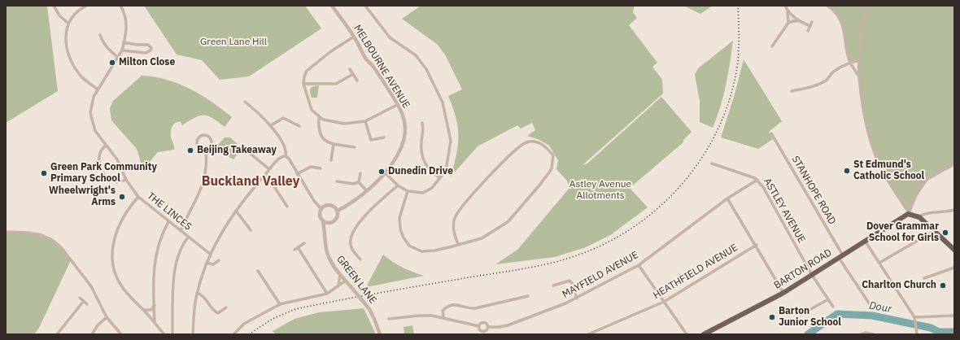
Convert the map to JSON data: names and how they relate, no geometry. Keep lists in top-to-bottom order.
{
  "streets": {
    "main road": ["BARTON ROAD"],
    "street": [
      "MELBOURNE AVENUE",
      "STANHOPE ROAD",
      "ASTLEY AVENUE",
      "THE LINCES",
      "HEATHFIELD AVENUE",
      "MAYFIELD AVENUE",
      "GREEN LANE"
    ]
  },
  "crossings": [
    ["MELBOURNE AVENUE", "GREEN LANE"],
    ["STANHOPE ROAD", "BARTON ROAD"],
    ["ASTLEY AVENUE", "BARTON ROAD"],
    ["ASTLEY AVENUE", "MAYFIELD AVENUE"]
  ],
  "districts": ["Buckland Valley"],
  "water": ["Dour"],
  "parks": ["Green Lane Hill", "Astley Avenue Allotments"],
  "places": [
    "Milton Close",
    "Beijing Takeaway",
    "St Edmund's Catholic School",
    "Dunedin Drive",
    "Green Park Community Primary School",
    "Wheelwright's Arms",
    "Dover Grammar School for Girls",
    "Charlton Church",
    "Barton Junior School"
  ]
}
